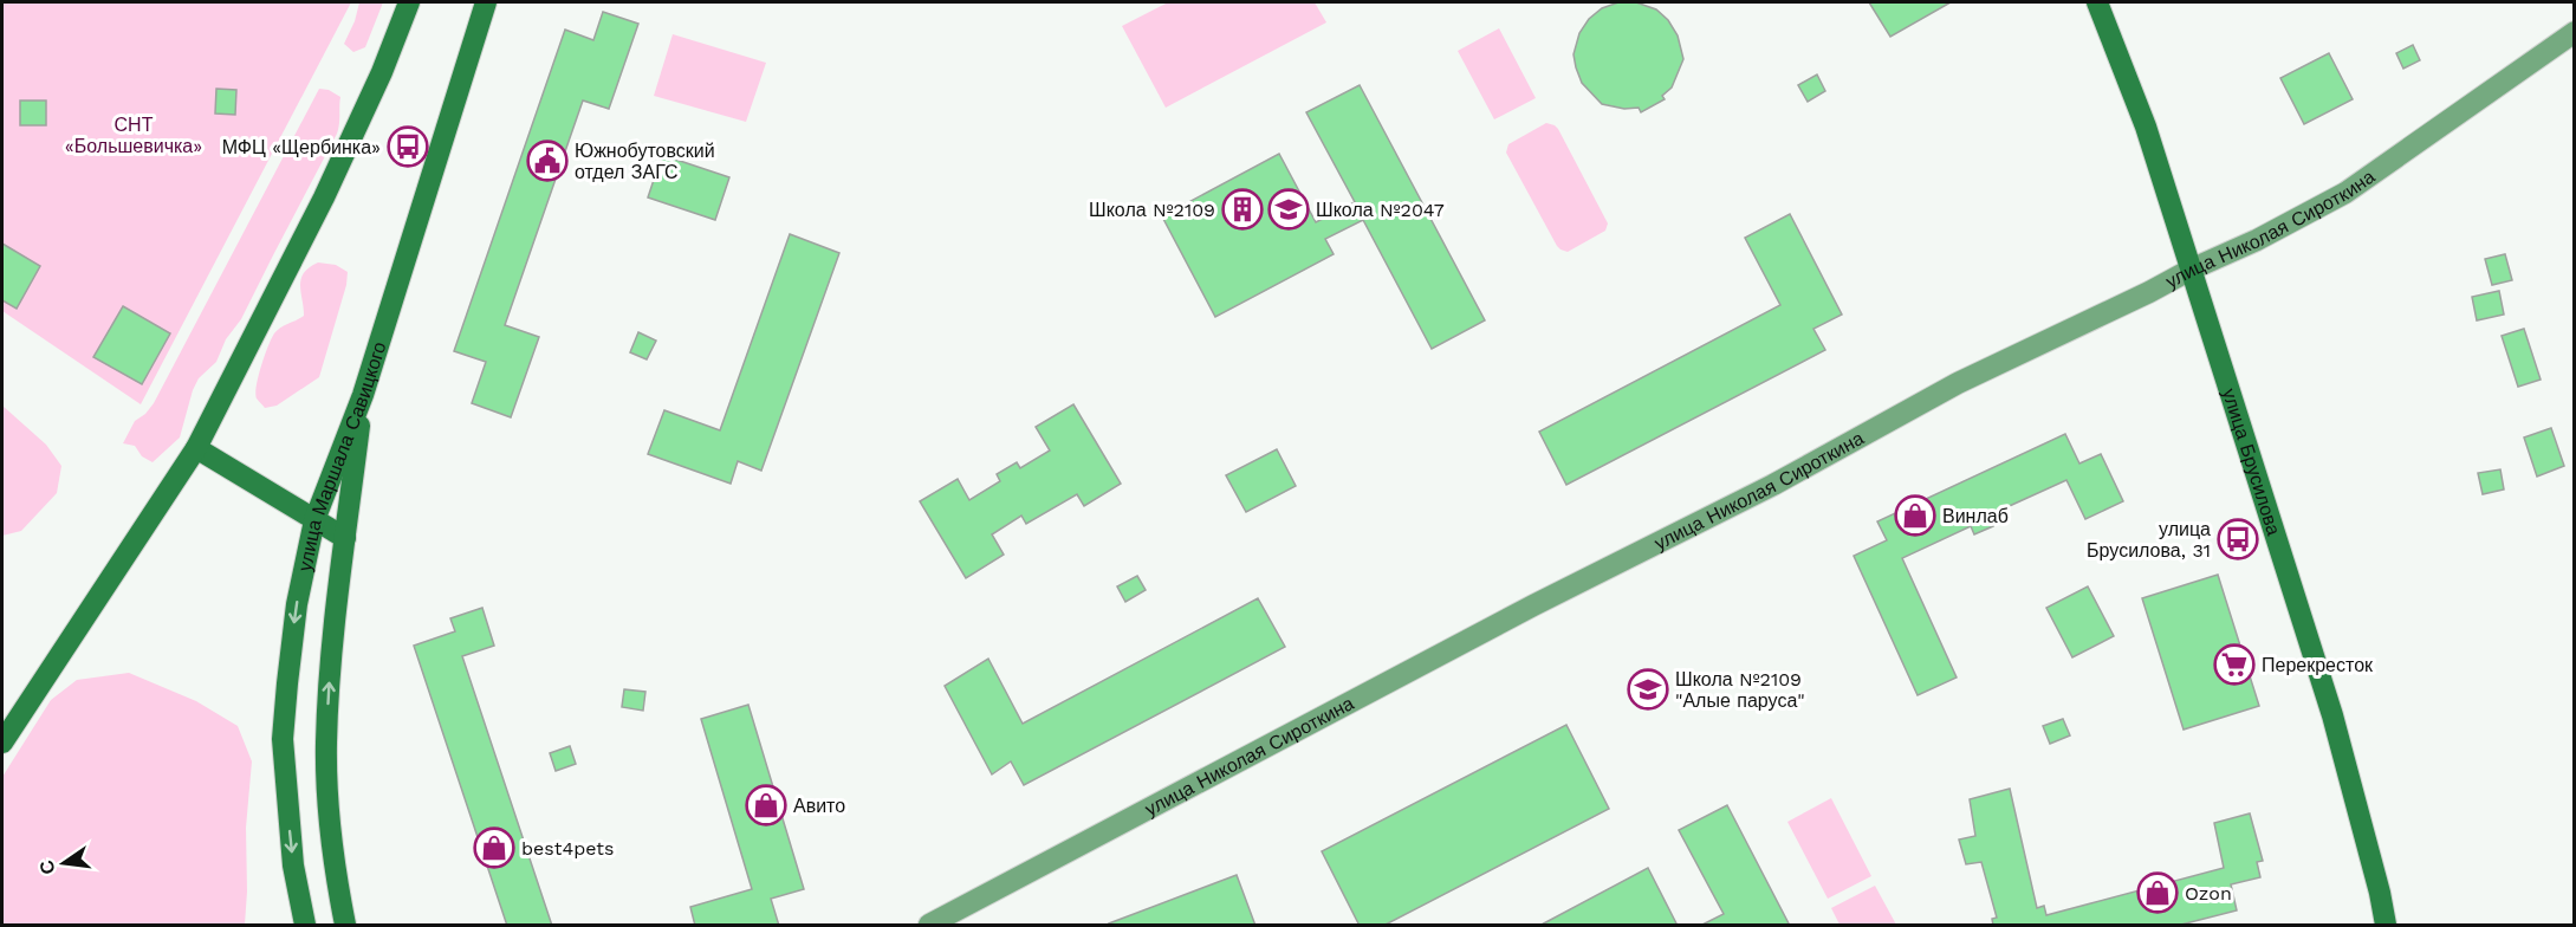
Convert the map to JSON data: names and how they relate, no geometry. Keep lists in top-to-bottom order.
{
  "streets": {
    "street": ["улица Николая Сироткина", "улица Маршала Савицкого", "улица Брусилова"]
  },
  "crossings": [
    ["улица Николая Сироткина", "улица Брусилова"]
  ],
  "parks": ["СНТ «Большевичка»"],
  "places": {
    "bus stop": ["МФЦ «Щербинка»", "улица Брусилова, 31"],
    "public building": ["Южнобутовский отдел ЗАГС"],
    "building": ["Школа №2109"],
    "school or university": ["Школа №2047", "Школа №2109 \"Алые паруса\""],
    "shop": [
      "Винлаб",
      "Авито",
      "best4pets",
      "Ozon"
    ],
    "supermarket": ["Перекресток"]
  },
  "north": "left"
}
